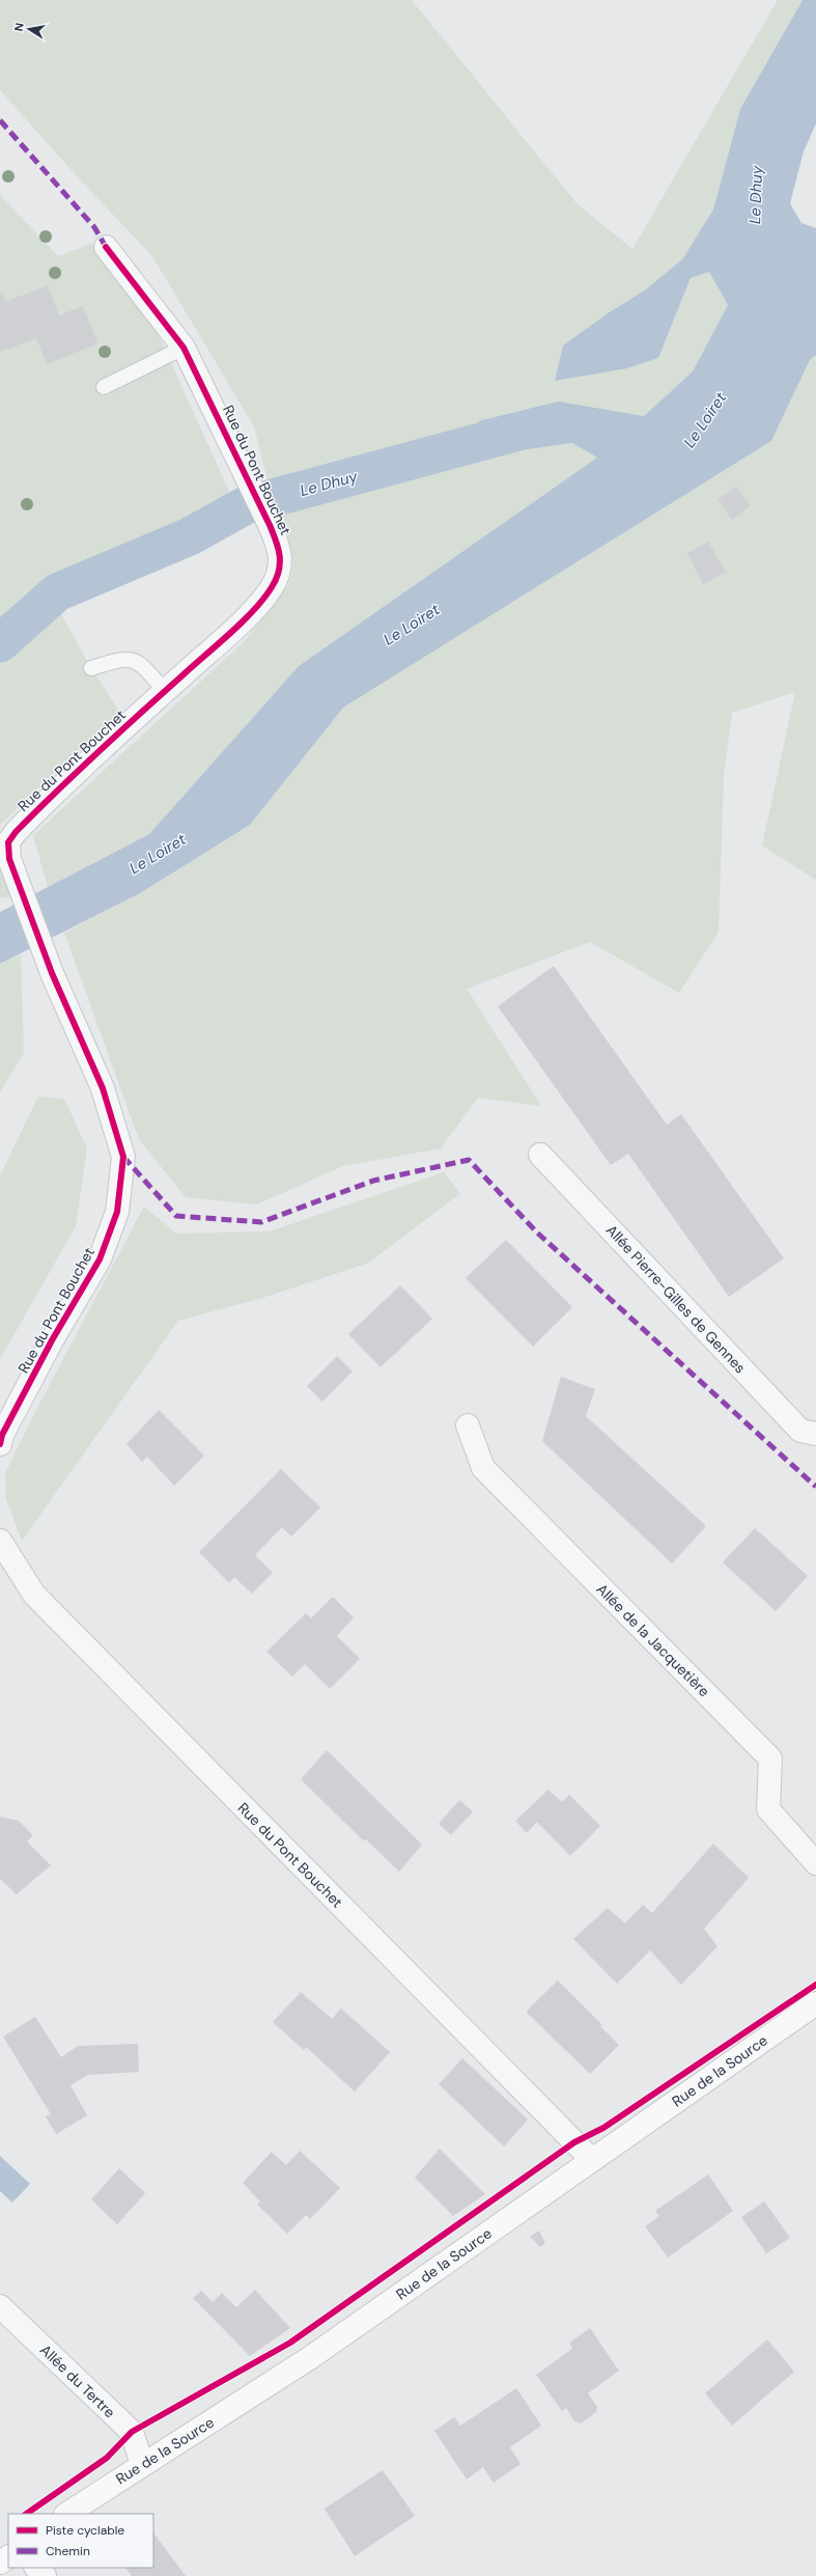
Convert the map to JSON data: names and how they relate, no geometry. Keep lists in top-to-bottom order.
{
  "streets": {
    "main road": ["Rue de la Source"],
    "street": [
      "Rue du Pont Bouchet",
      "Allée Pierre-Gilles de Gennes",
      "Allée de la Jacquetière",
      "Allée du Tertre"
    ]
  },
  "crossings": [
    ["Rue du Pont Bouchet", "Rue de la Source"],
    ["Rue de la Source", "Allée du Tertre"]
  ],
  "water": ["Le Dhuy", "Le Loiret"],
  "legend": ["Piste cyclable", "Chemin"],
  "north": "left"
}
